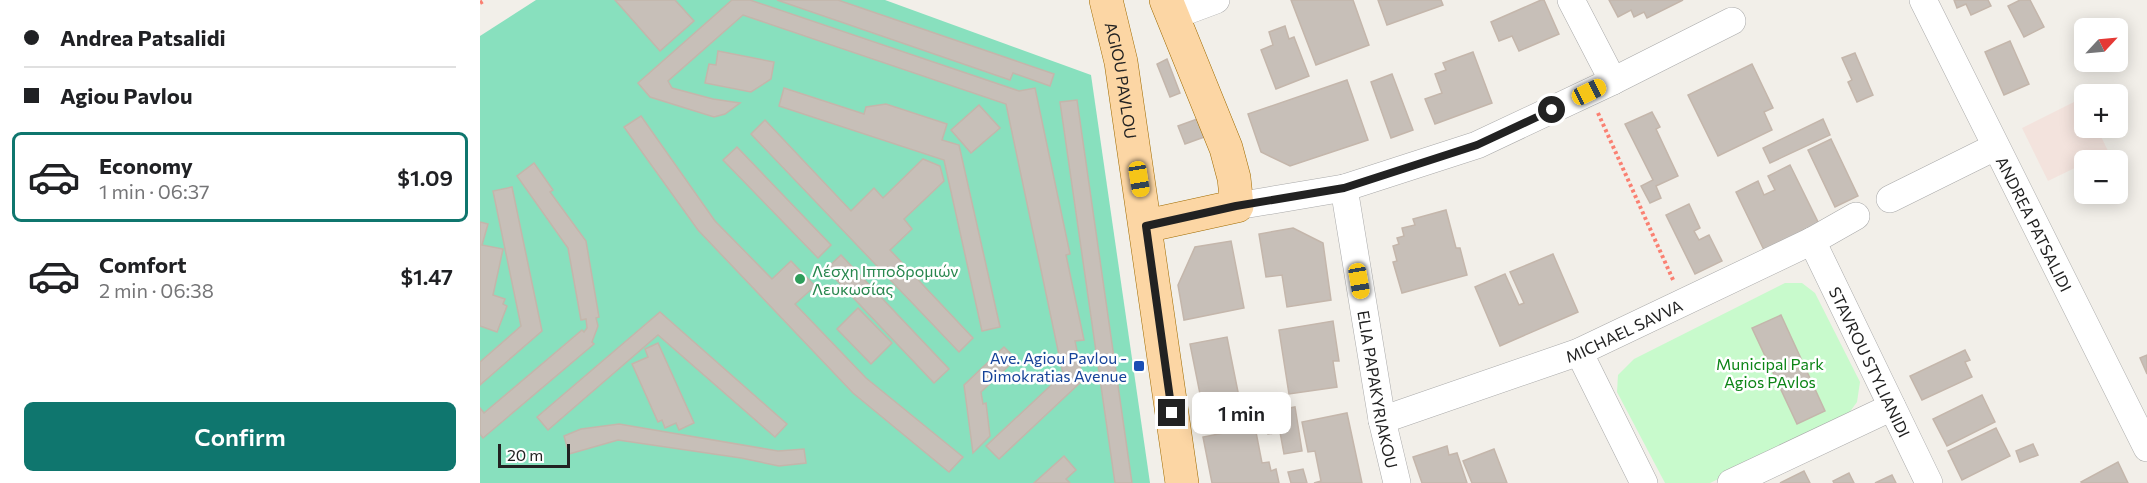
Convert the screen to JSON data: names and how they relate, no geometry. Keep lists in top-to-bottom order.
{
  "streets": {
    "main road": ["AGIOU PAVLOU"],
    "street": [
      "ANDREA PATSALIDI",
      "MICHAEL SAVVA",
      "STAVROU STYLIANIDI",
      "ELIA PAPAKYRIAKOU"
    ]
  },
  "crossings": [
    ["MICHAEL SAVVA", "STAVROU STYLIANIDI"],
    ["MICHAEL SAVVA", "ELIA PAPAKYRIAKOU"]
  ],
  "parks": ["Municipal Park Agios PAvlos"],
  "places": {
    "other": ["Λέσχη Ιπποδρομιών Λευκωσίας"],
    "transit": ["Ave. Agiou Pavlou - Dimokratias Avenue"]
  },
  "scale_bar": "20 m",
  "north": "top right",
  "page": {
    "banner": ["Andrea Patsalidi", "Agiou Pavlou"],
    "map_buttons": ["+", "−"],
    "list": [
      {
        "name": "Economy",
        "note": "1 min · 06:37",
        "value": "$1.09"
      },
      {
        "name": "Comfort",
        "note": "2 min · 06:38",
        "value": "$1.47"
      }
    ],
    "buttons": "Confirm",
    "bubble": "1 min",
    "scale": "20 m"
  }
}
